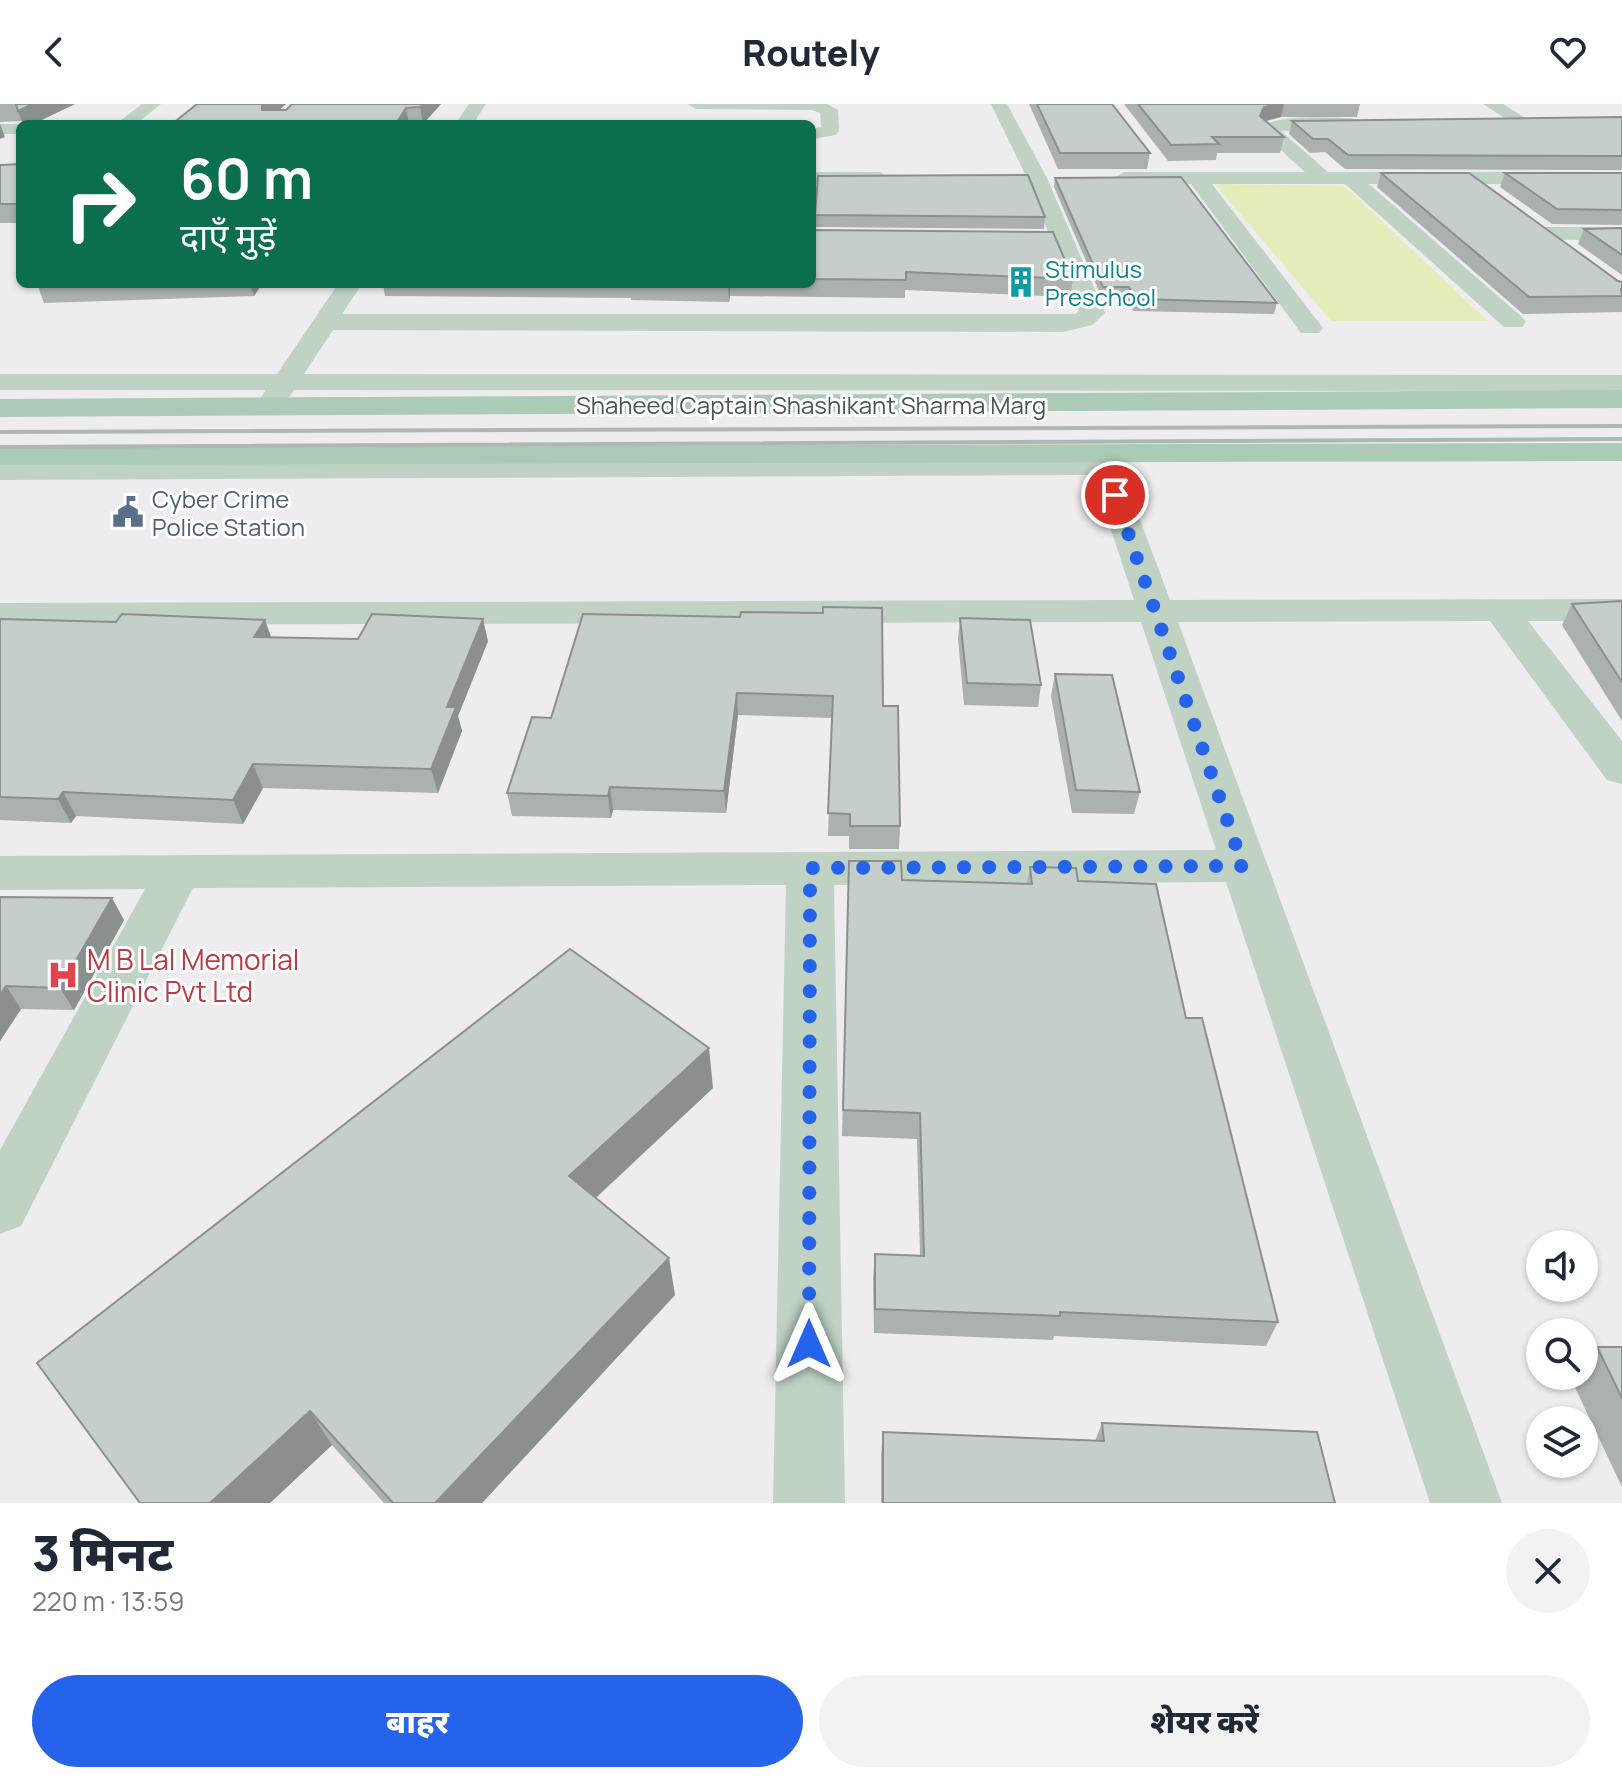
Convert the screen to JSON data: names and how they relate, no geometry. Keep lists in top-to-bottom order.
{
  "streets": {
    "main road": ["Shaheed Captain Shashikant Sharma Marg"]
  },
  "places": {
    "building": ["Stimulus Preschool"],
    "public building": ["Cyber Crime Police Station"],
    "hospital": ["M B Lal Memorial Clinic Pvt Ltd"]
  },
  "page": {
    "header": "Routely",
    "turn": ["60 m", "दाएँ मुड़ें"],
    "heading": ["3 मिनट", "220 m · 13:59"],
    "buttons": ["बाहर", "शेयर करें"]
  }
}
